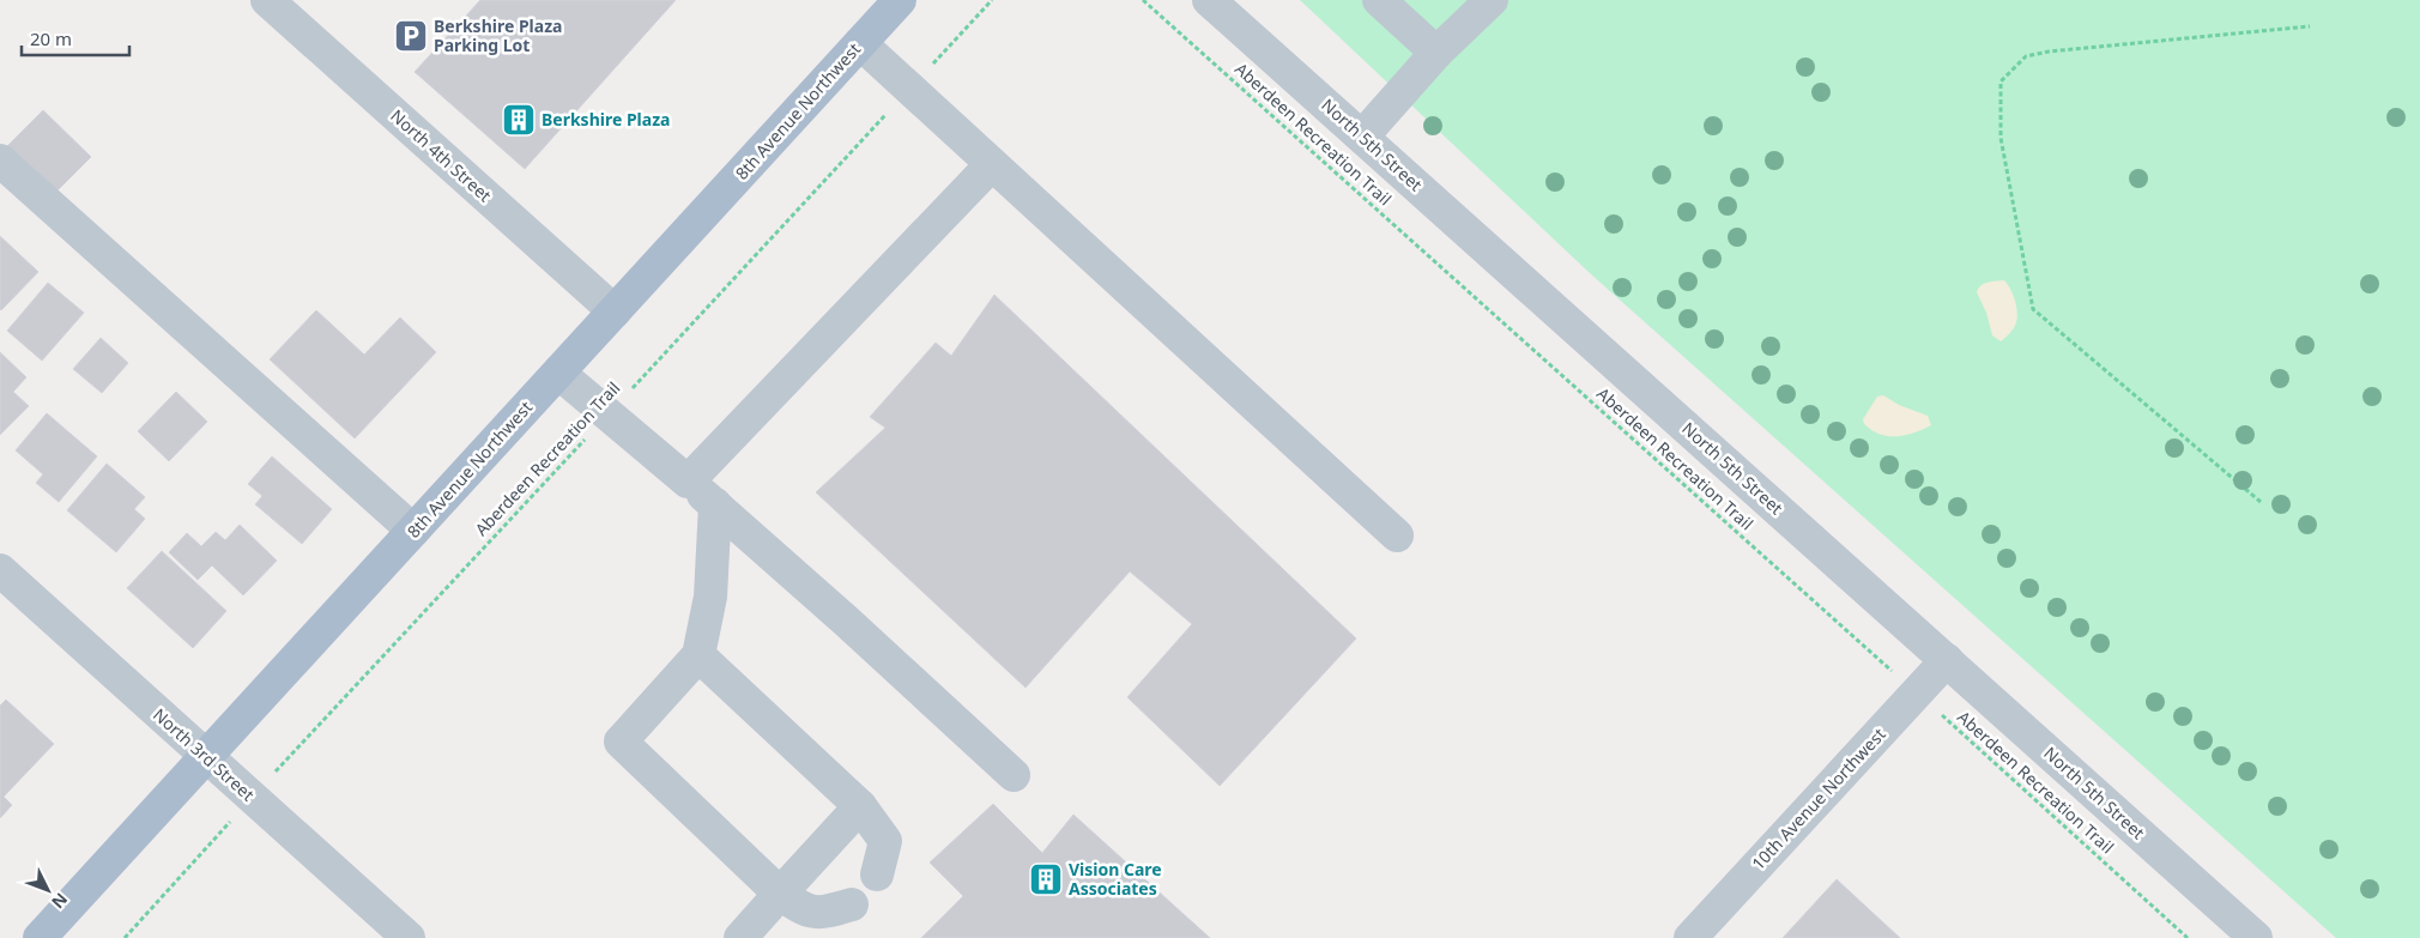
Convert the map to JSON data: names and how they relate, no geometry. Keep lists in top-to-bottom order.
{
  "streets": {
    "main road": ["8th Avenue Northwest"],
    "street": [
      "North 5th Street",
      "North 4th Street",
      "North 3rd Street",
      "10th Avenue Northwest"
    ],
    "path": ["Aberdeen Recreation Trail"]
  },
  "crossings": [
    ["8th Avenue Northwest", "North 4th Street"],
    ["8th Avenue Northwest", "North 3rd Street"],
    ["Aberdeen Recreation Trail", "North 3rd Street"],
    ["Aberdeen Recreation Trail", "10th Avenue Northwest"],
    ["North 5th Street", "10th Avenue Northwest"]
  ],
  "places": {
    "parking": ["Berkshire Plaza Parking Lot"],
    "building": ["Berkshire Plaza", "Vision Care Associates"]
  },
  "scale_bar": "20 m",
  "north": "bottom right"
}
